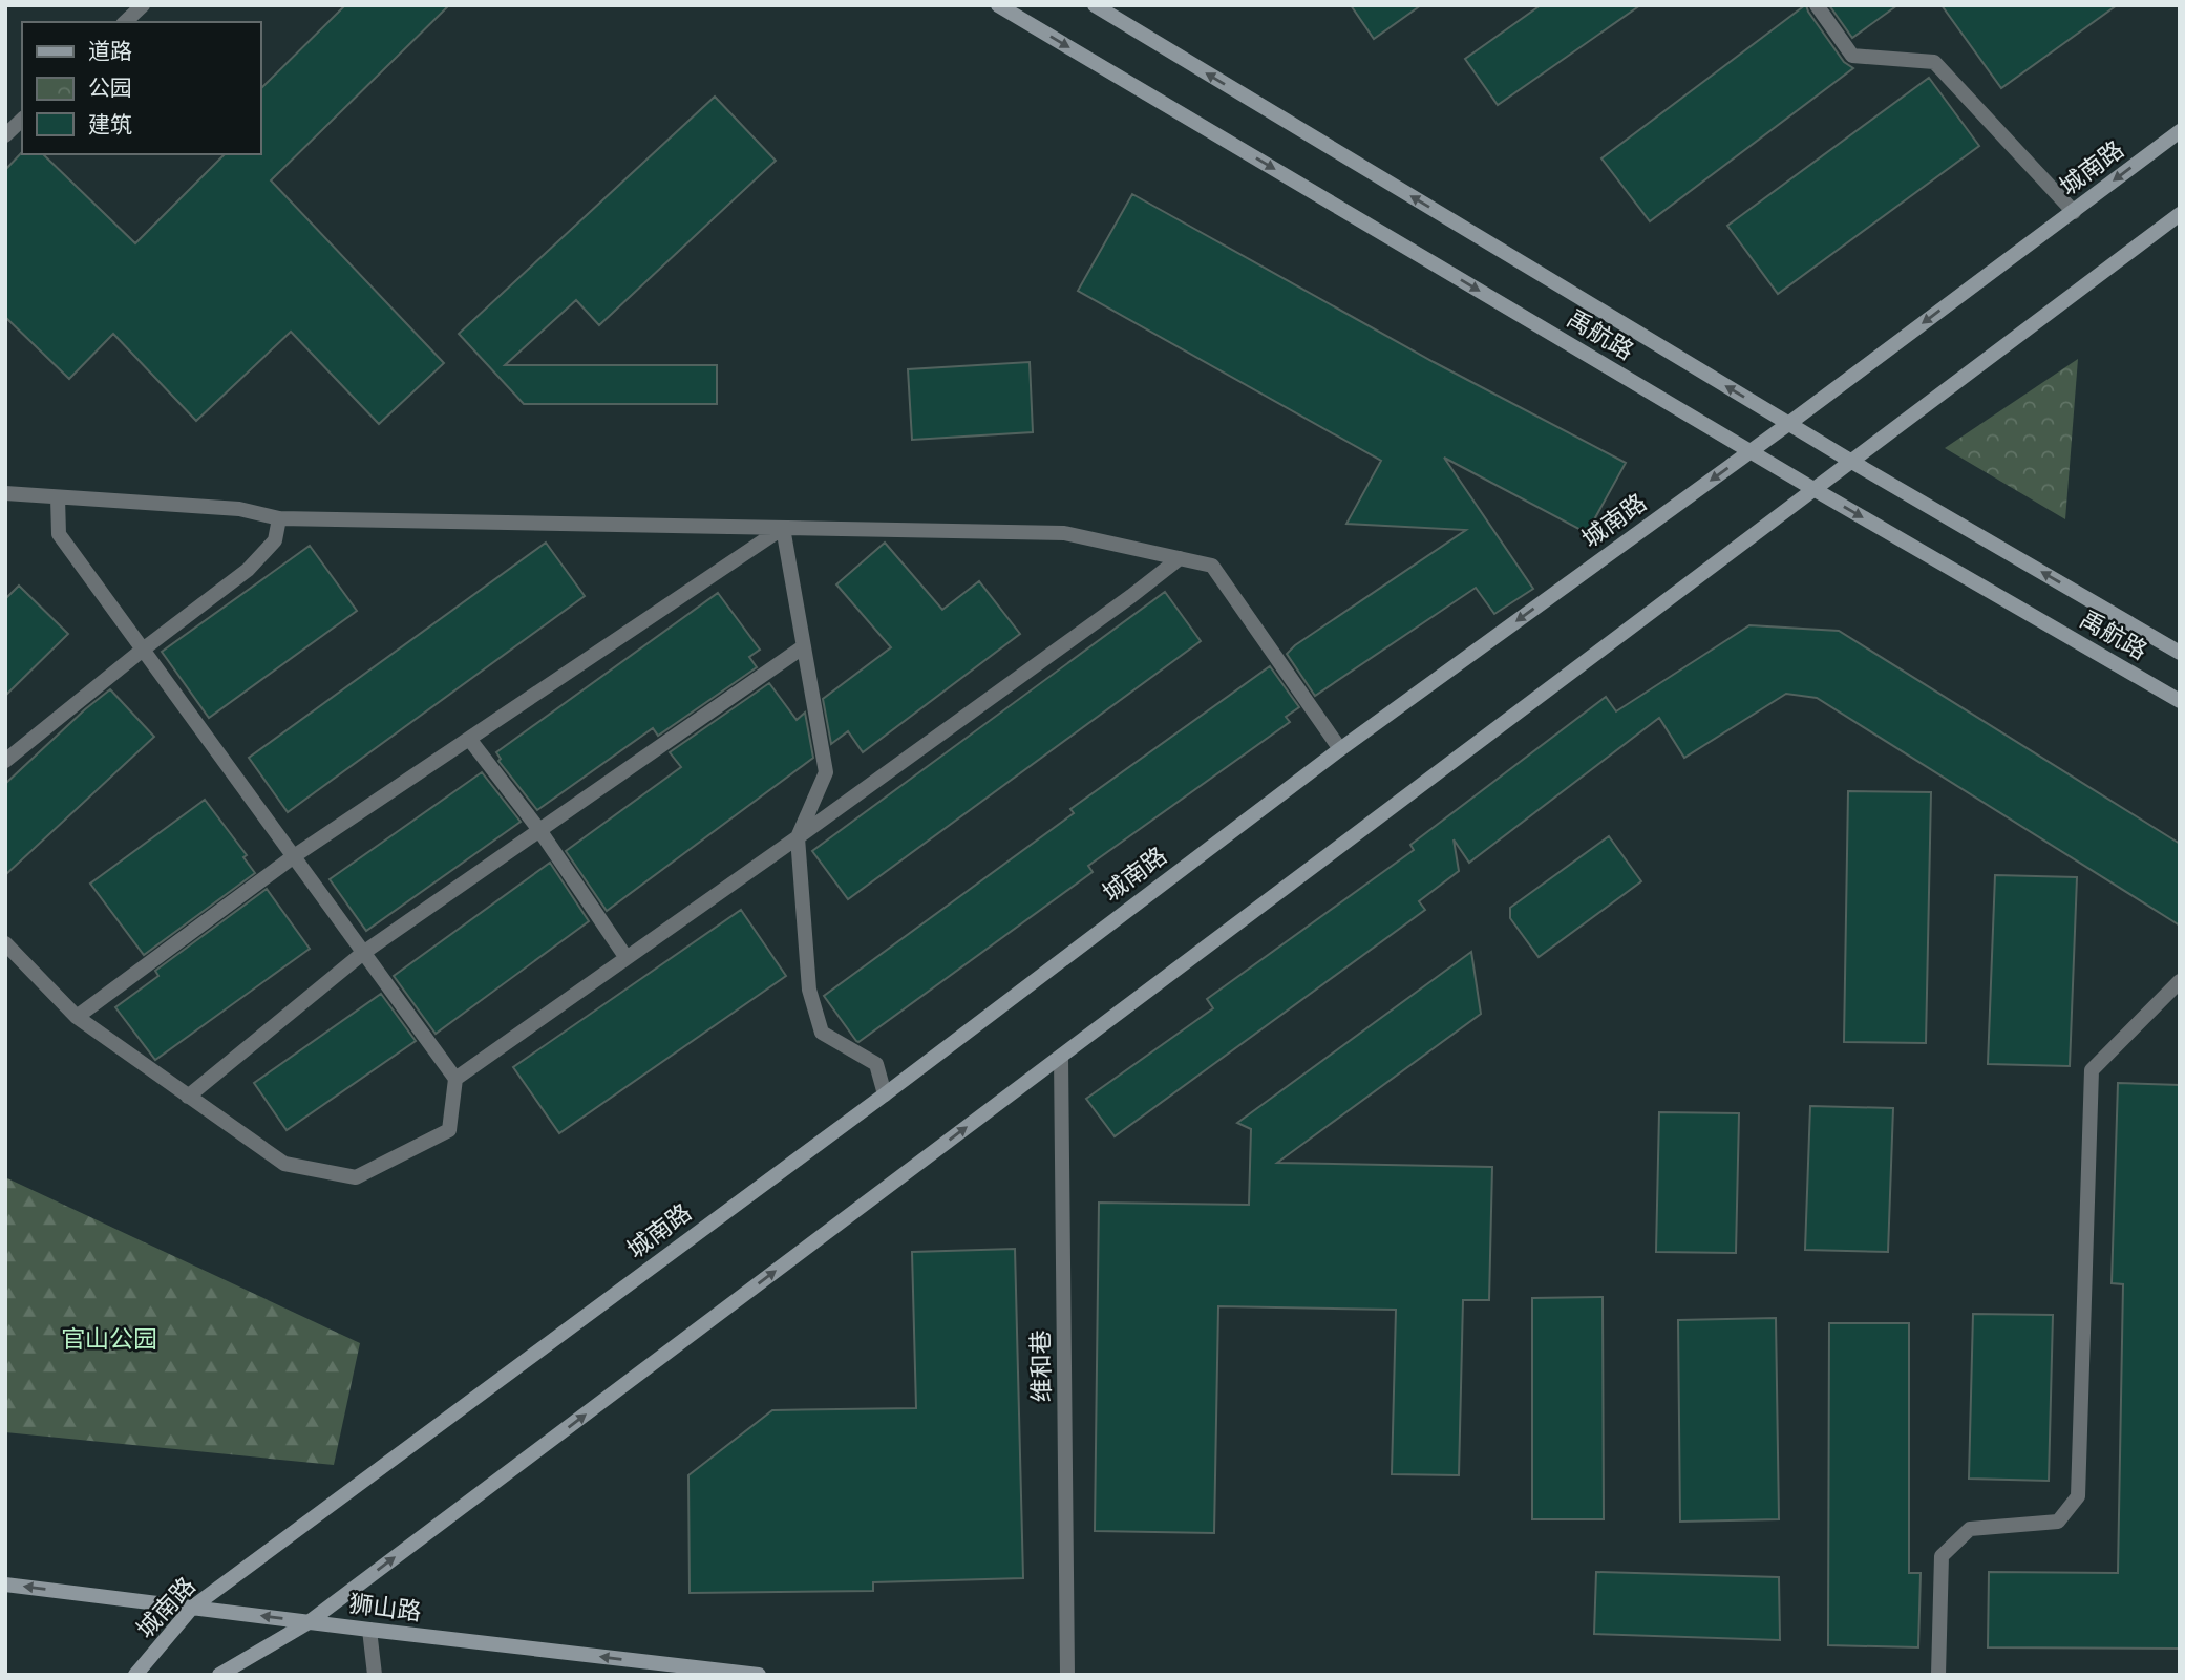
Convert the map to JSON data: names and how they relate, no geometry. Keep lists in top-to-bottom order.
{
  "streets": {
    "main road": ["城南路", "禹航路", "狮山路"],
    "street": ["维和巷"]
  },
  "crossings": [
    ["城南路", "禹航路"],
    ["城南路", "狮山路"]
  ],
  "one_way": ["狮山路"],
  "parks": ["官山公园"],
  "legend": ["道路", "公园", "建筑"]
}
